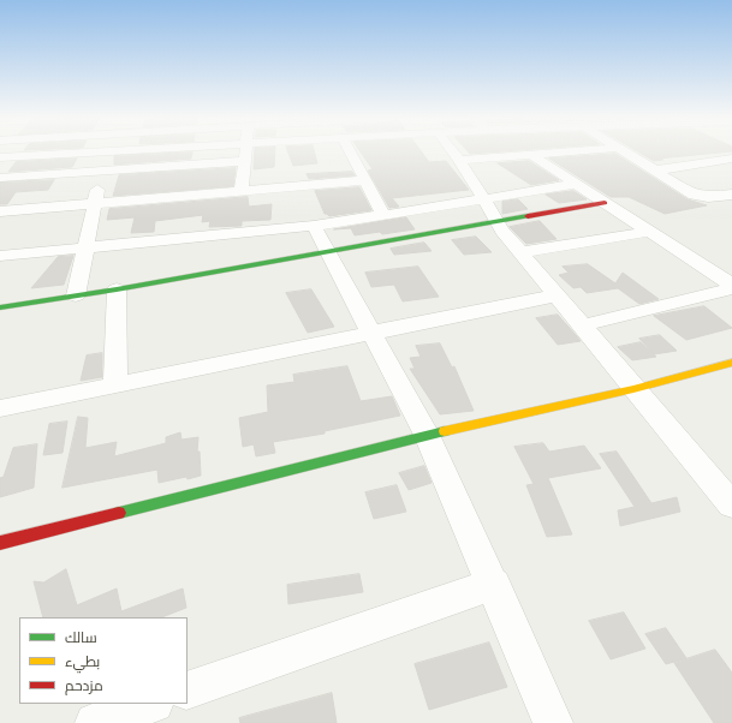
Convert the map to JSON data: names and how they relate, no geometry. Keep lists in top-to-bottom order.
{
  "legend": ["سالك", "بطيء", "مزدحم"]
}
